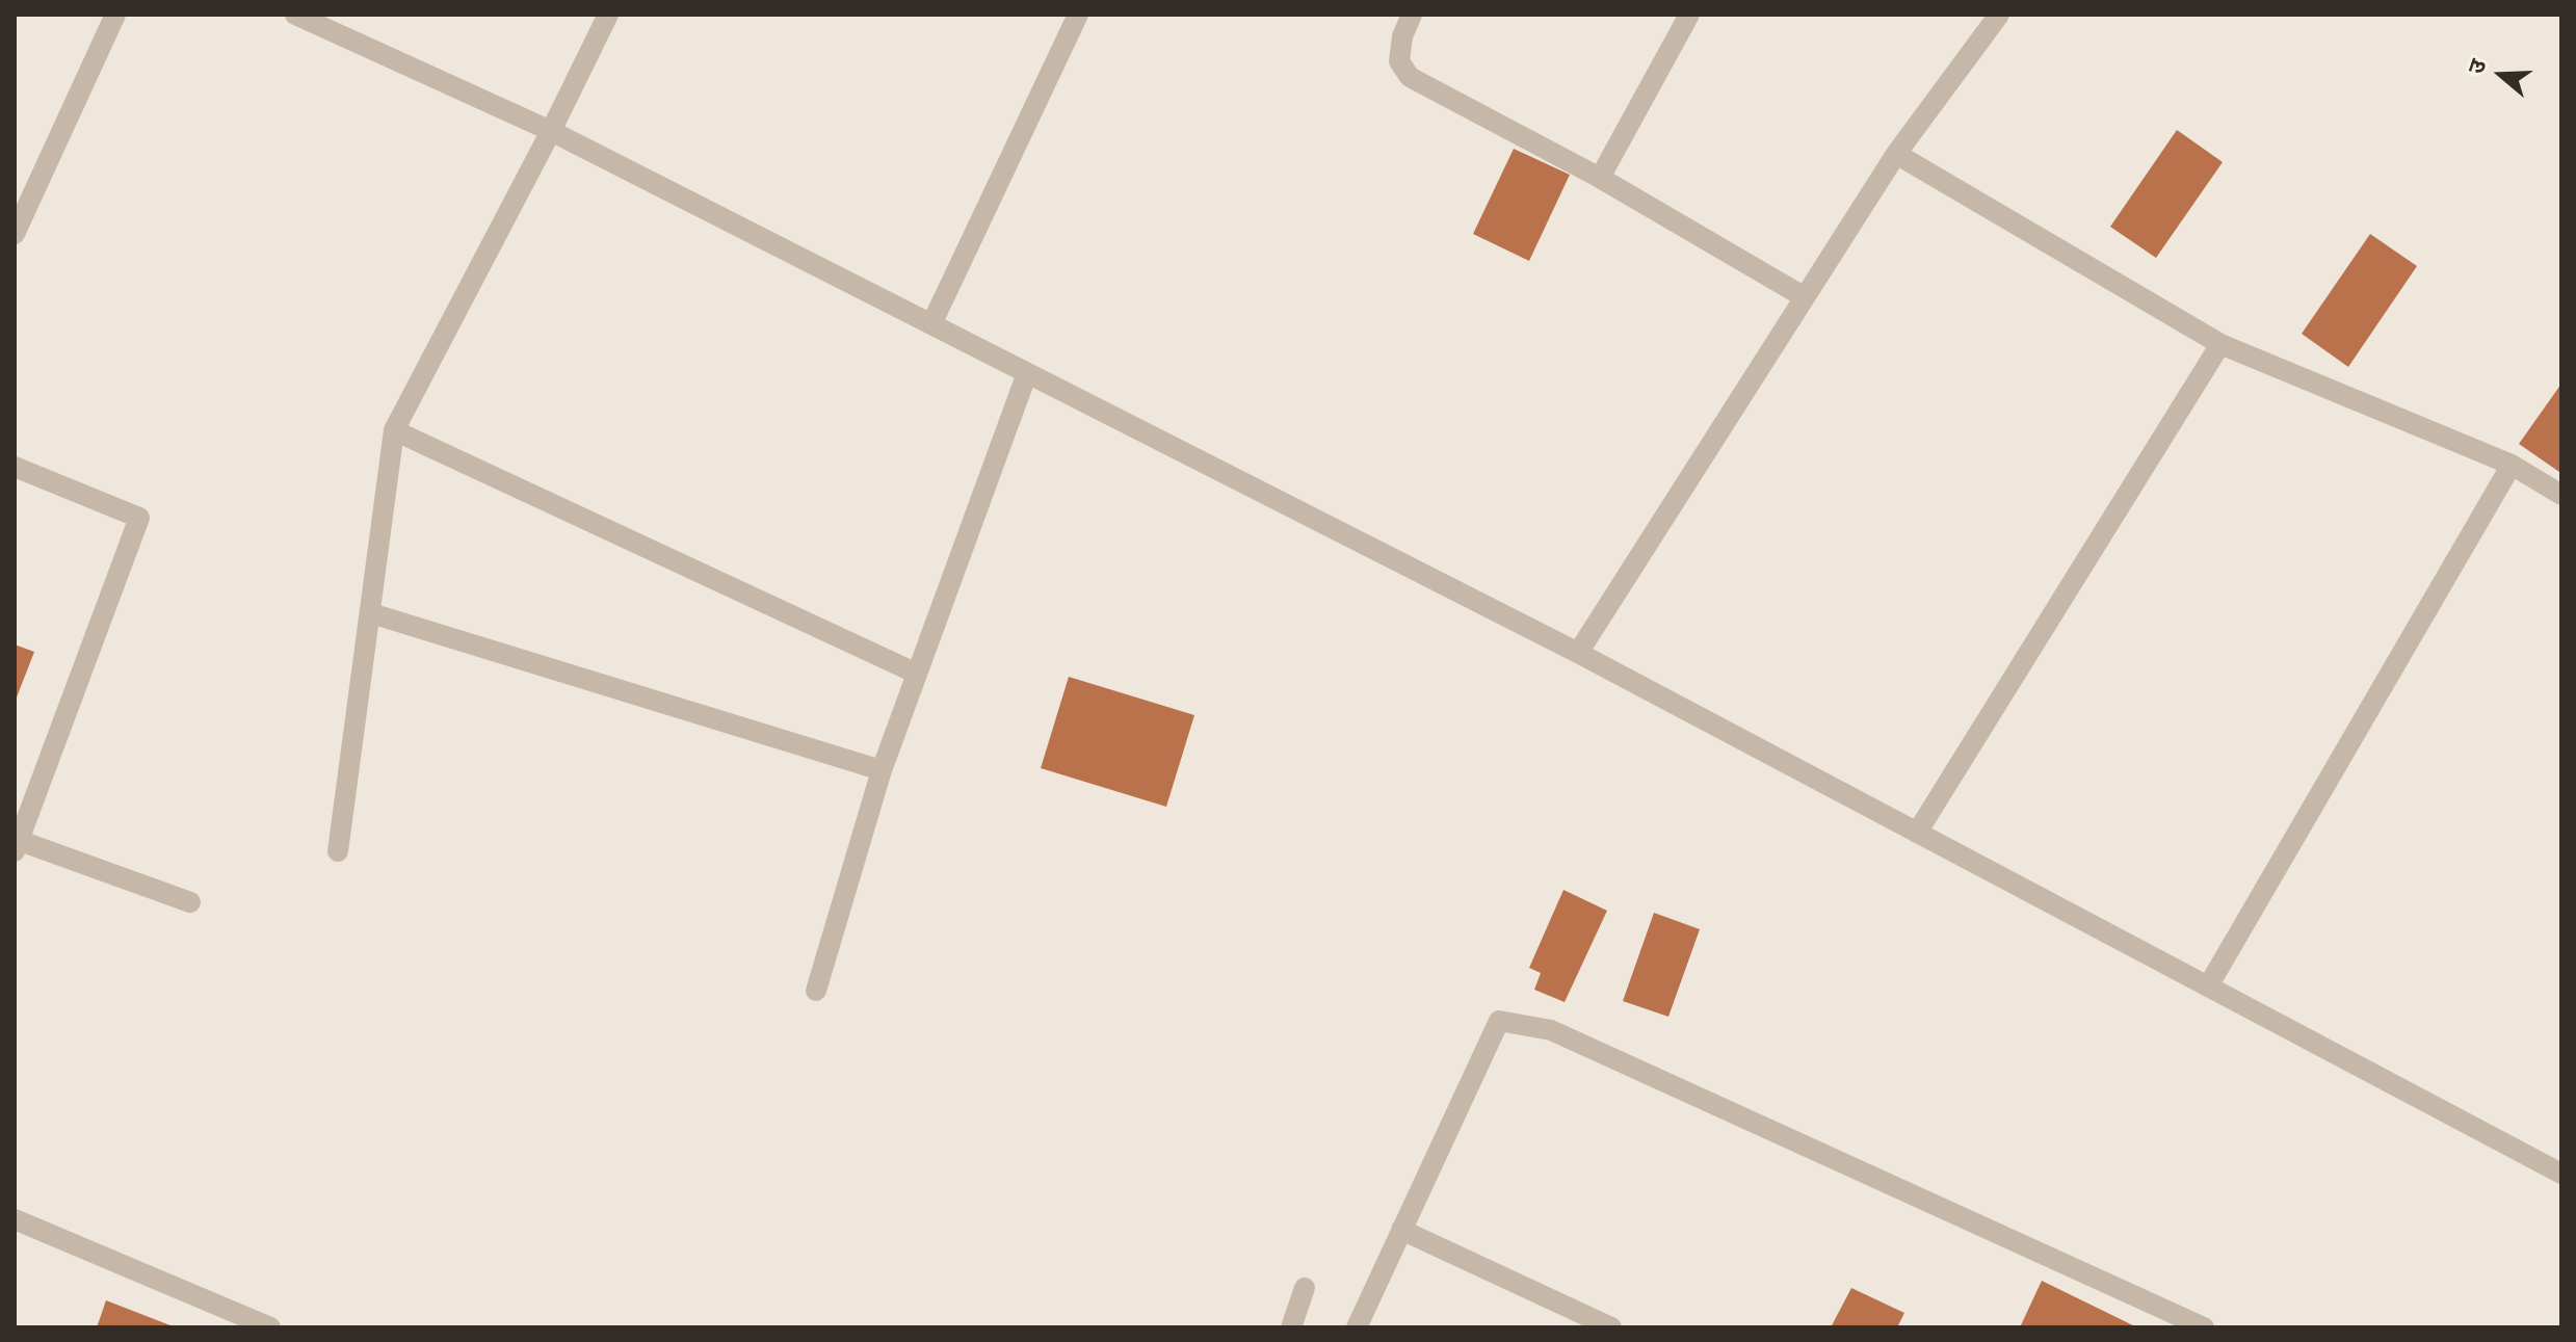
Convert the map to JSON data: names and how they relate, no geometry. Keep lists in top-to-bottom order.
{
  "north": "left"
}
